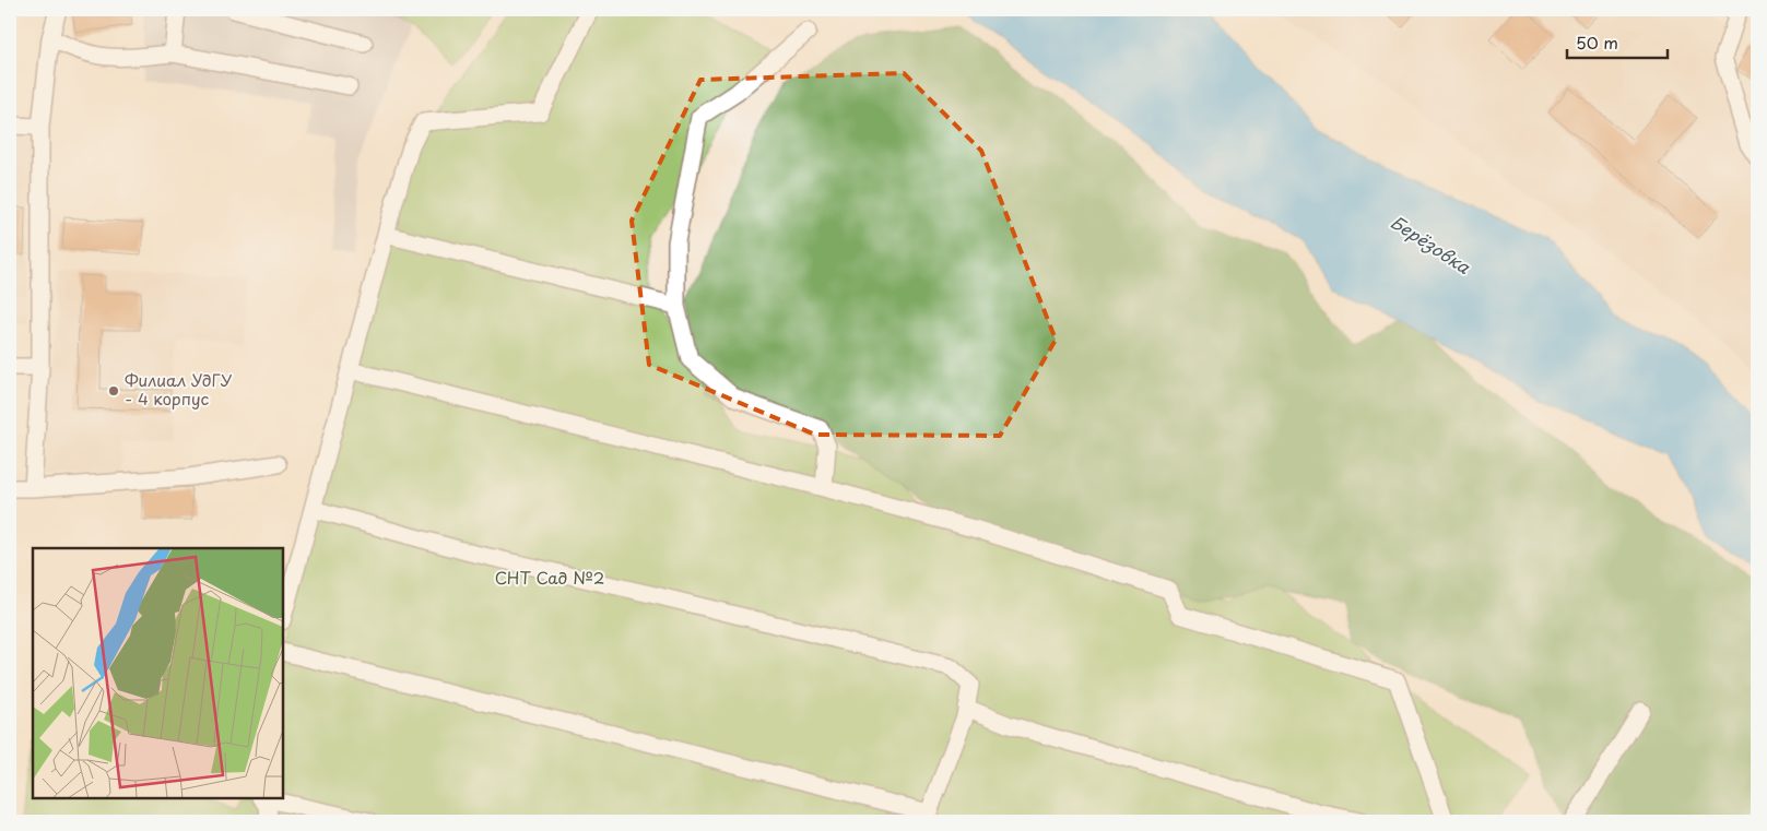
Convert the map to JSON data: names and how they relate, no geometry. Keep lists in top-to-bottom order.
{
  "water": ["Берёзовка"],
  "parks": ["СНТ Сад №2"],
  "places": ["Филиал УдГУ - 4 корпус"],
  "scale_bar": "50 m"
}
